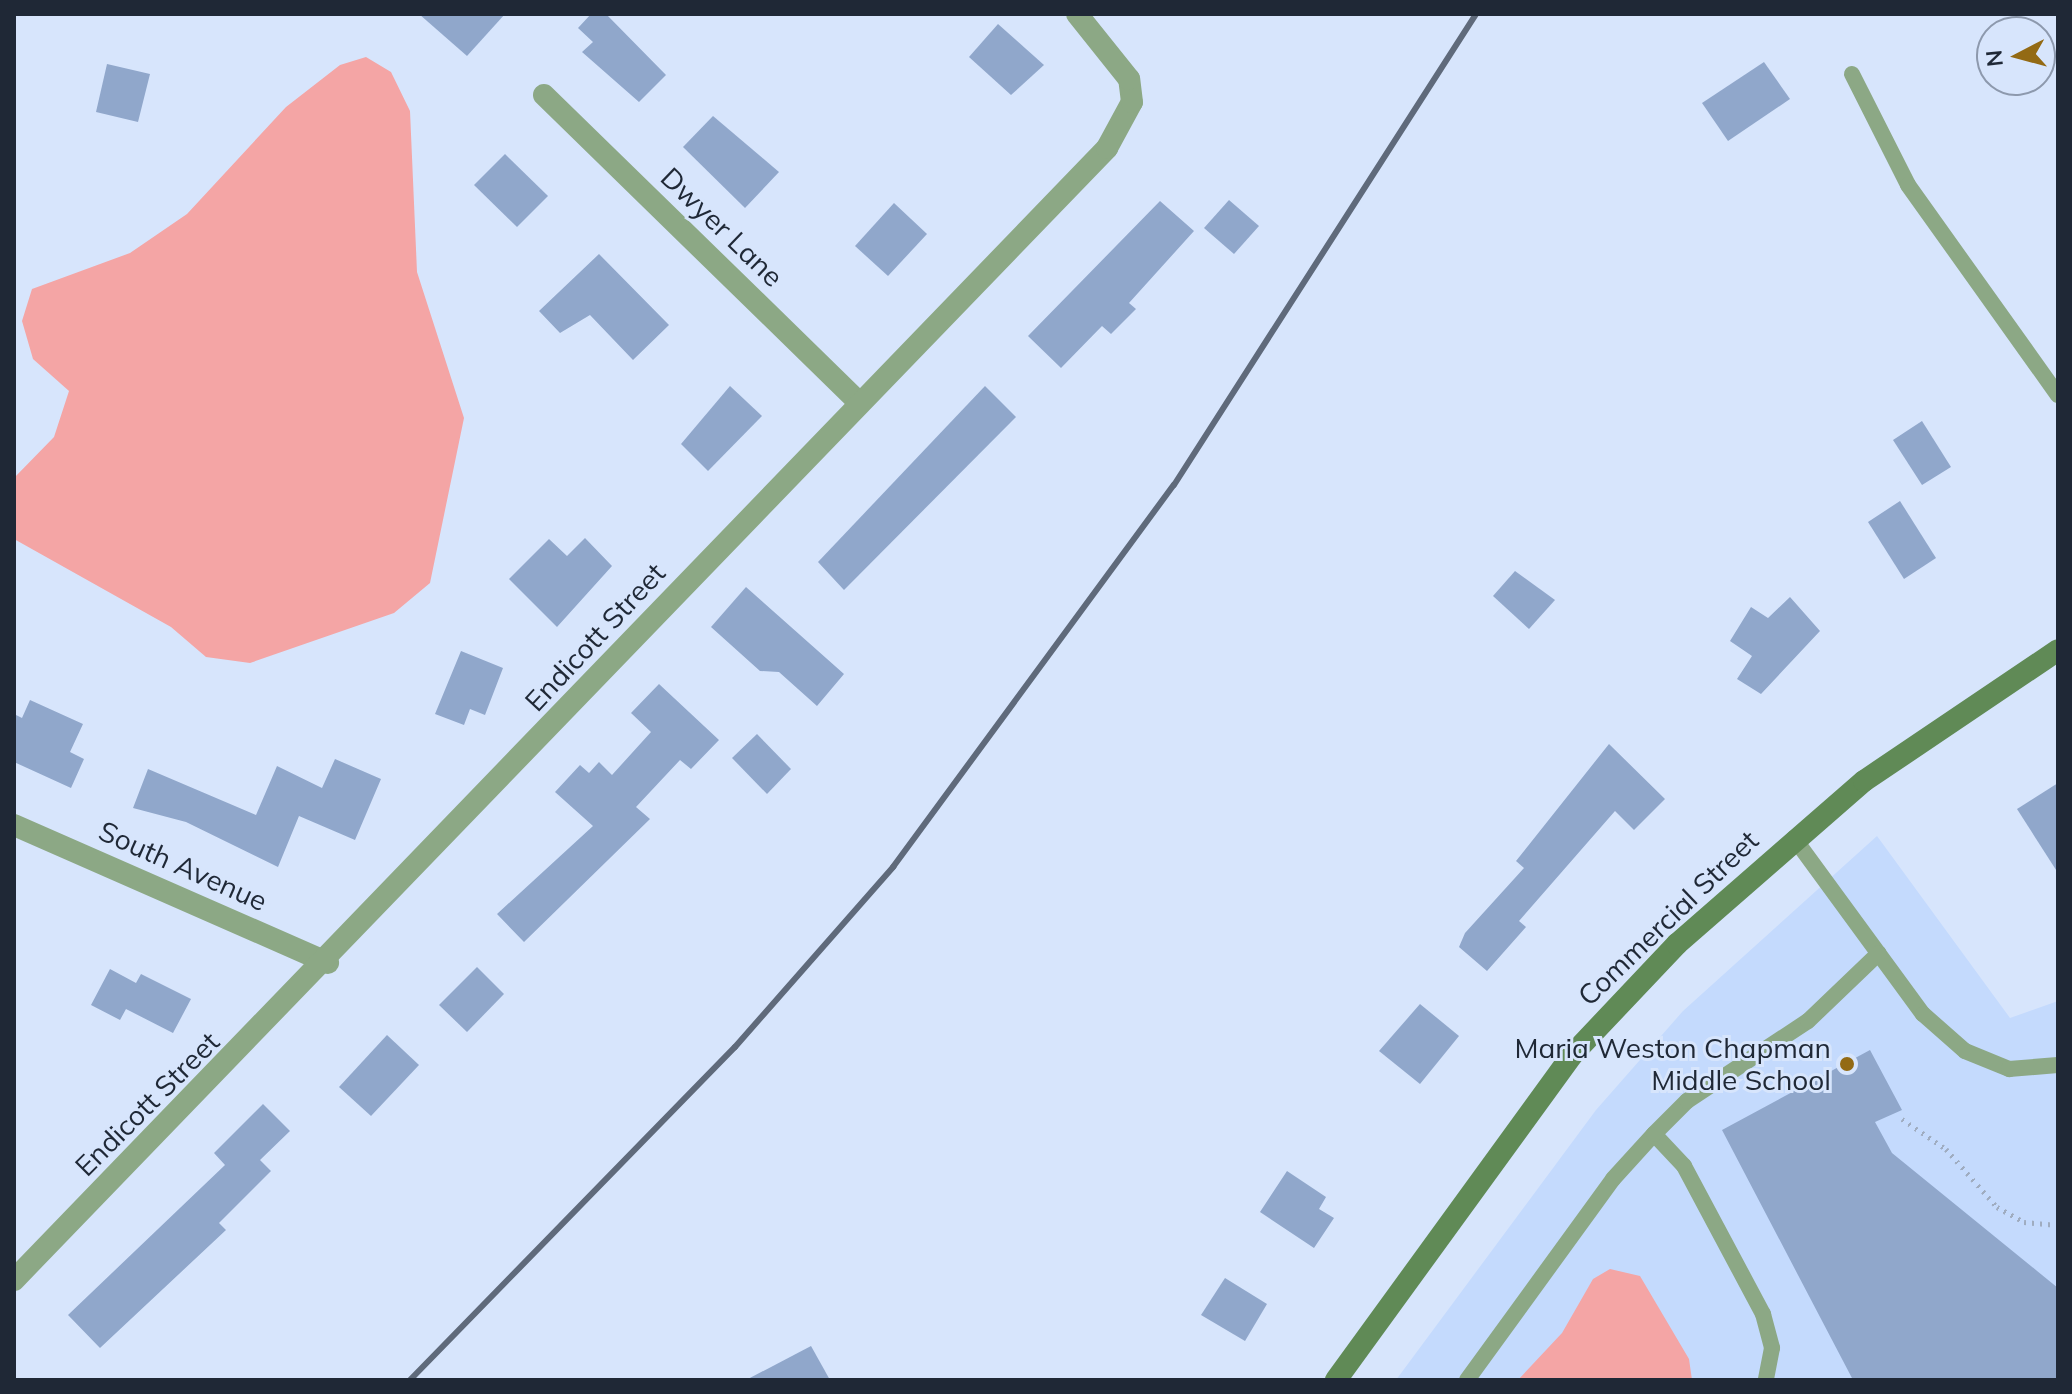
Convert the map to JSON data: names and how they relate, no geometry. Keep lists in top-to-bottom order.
{
  "streets": {
    "main road": ["Commercial Street"],
    "street": ["Dwyer Lane", "Endicott Street", "South Avenue"]
  },
  "crossings": [
    ["Dwyer Lane", "Endicott Street"],
    ["Endicott Street", "South Avenue"]
  ],
  "places": ["Maria Weston Chapman Middle School"],
  "north": "left"
}
